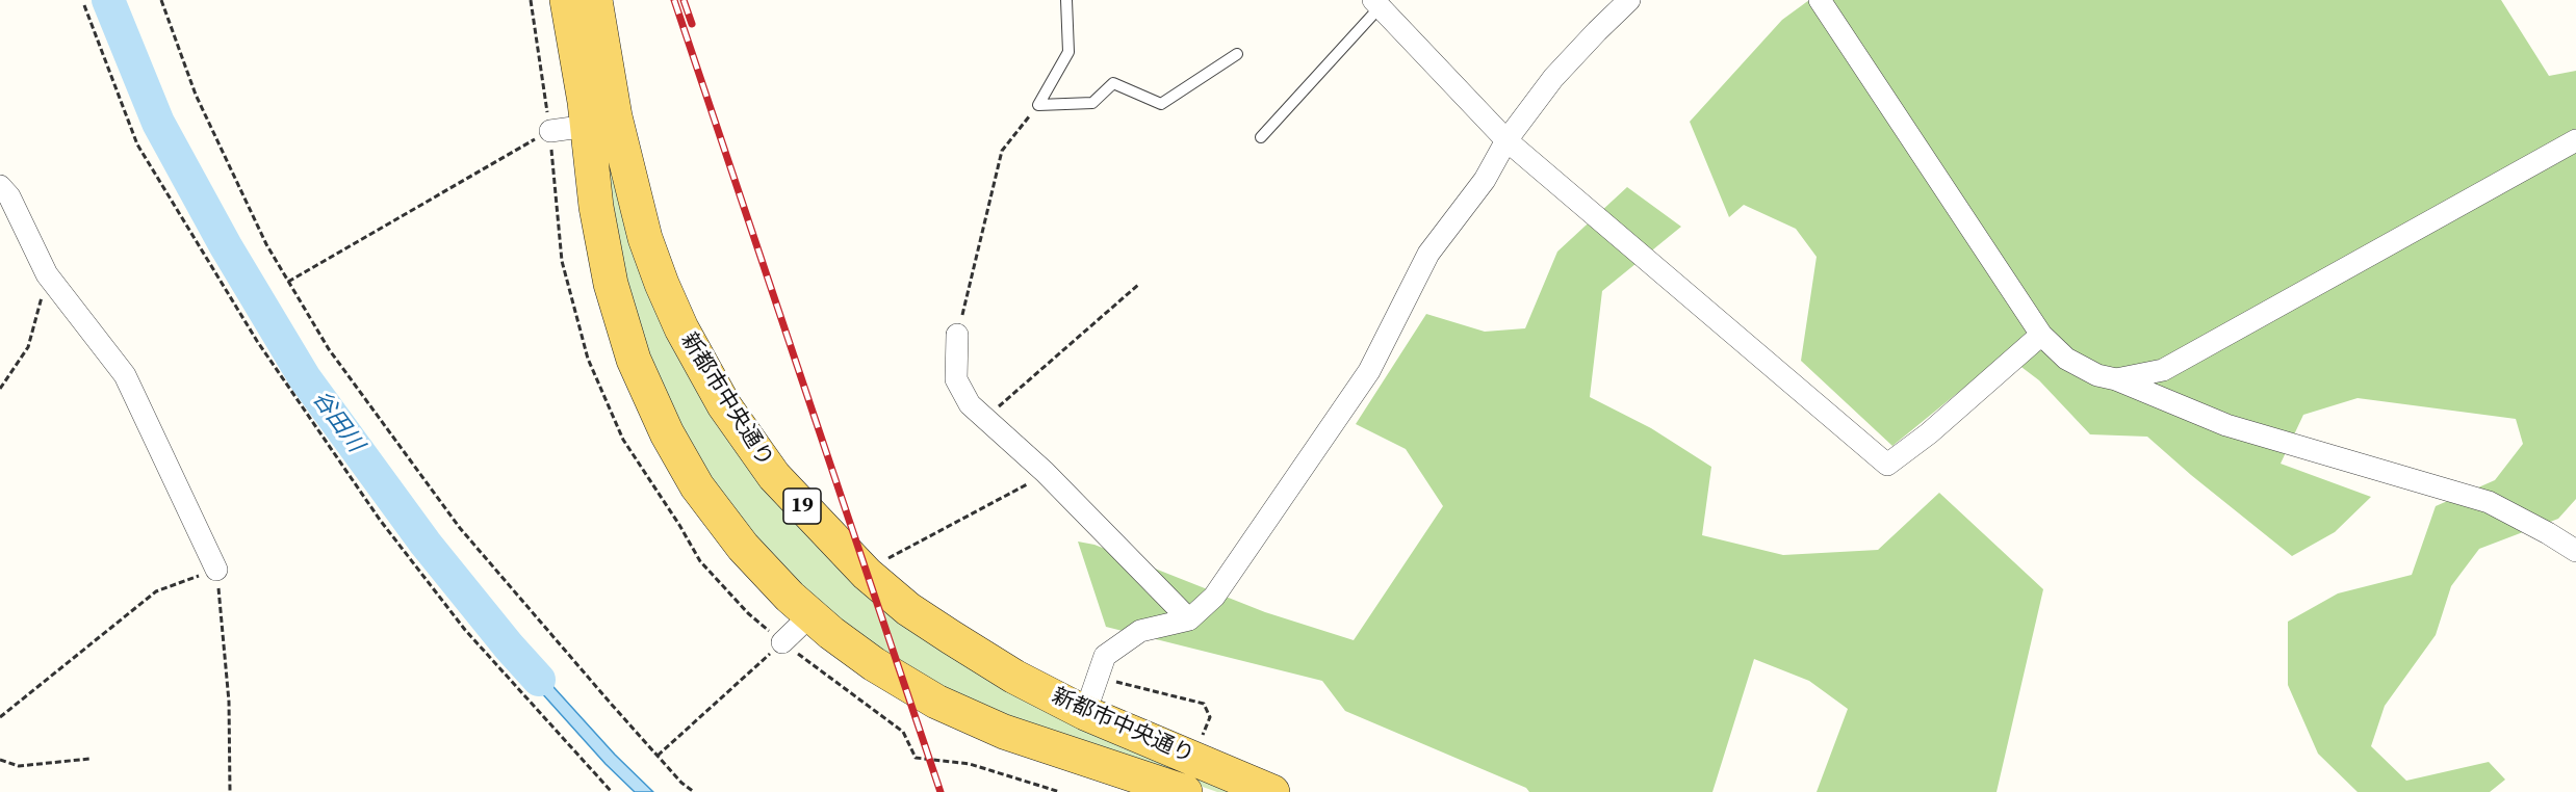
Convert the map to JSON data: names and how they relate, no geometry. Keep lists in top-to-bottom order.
{
  "streets": {
    "main road": ["新都市中央通り", "19"]
  },
  "water": ["谷田川"]
}
